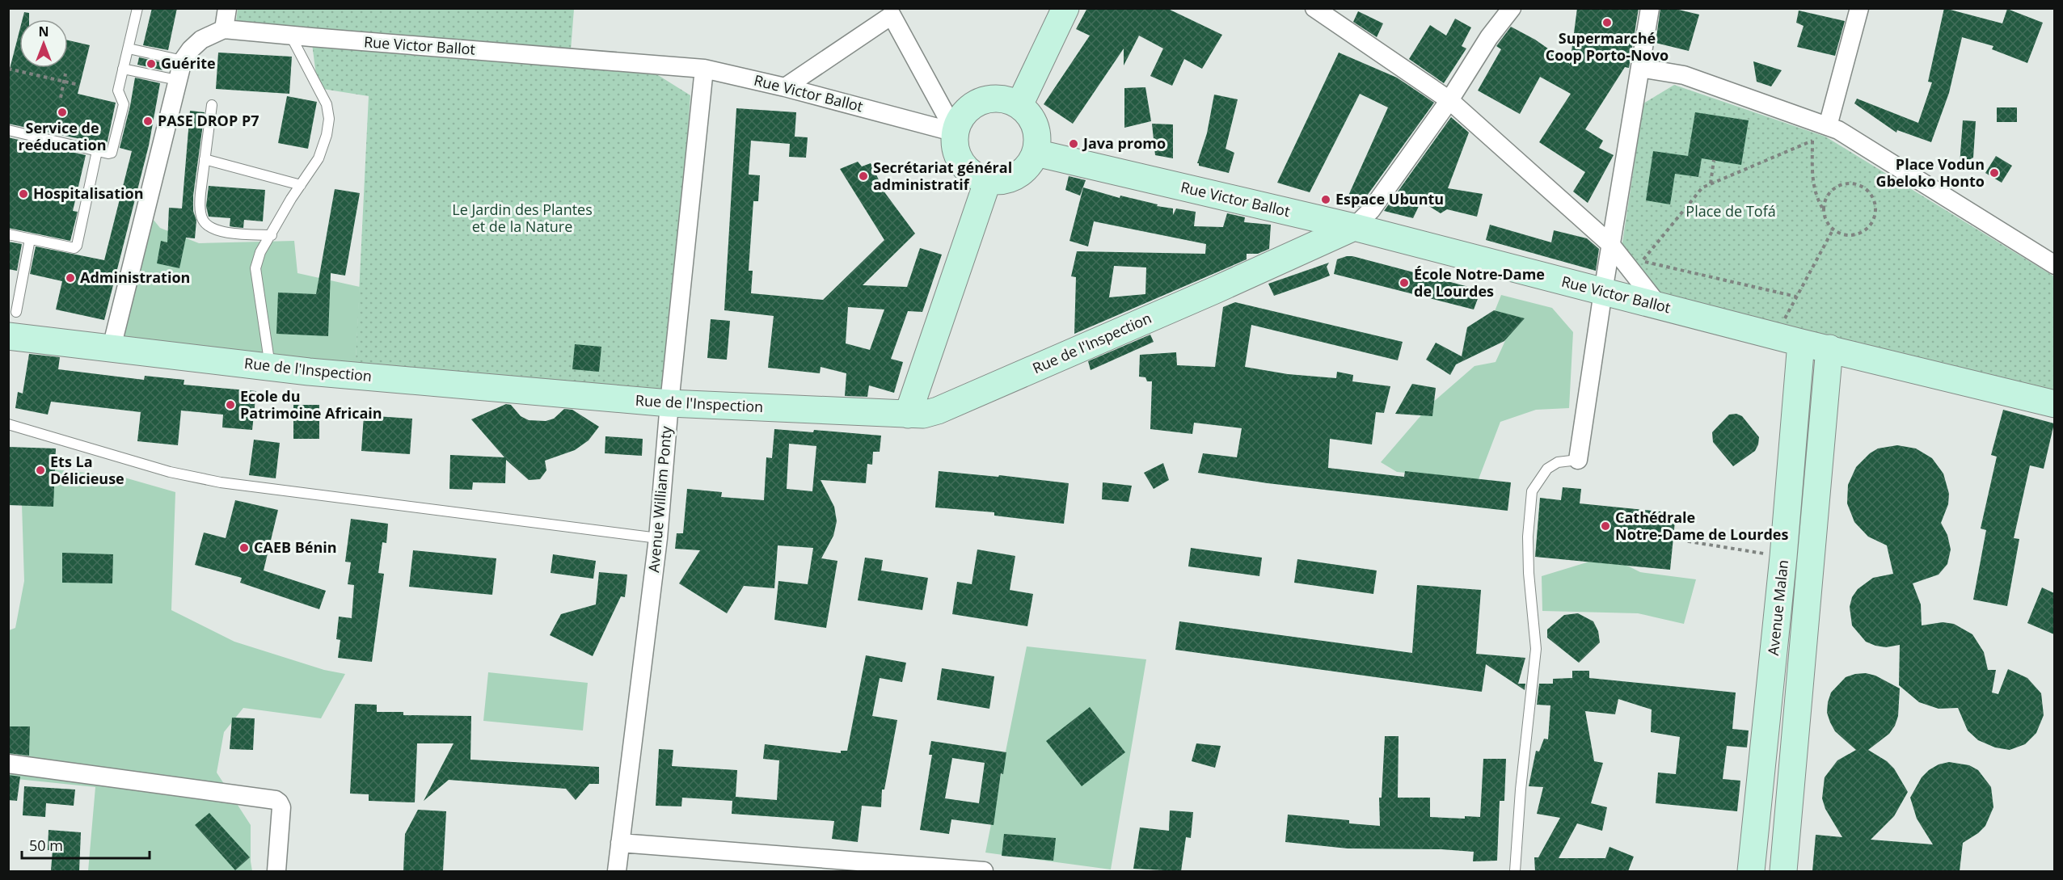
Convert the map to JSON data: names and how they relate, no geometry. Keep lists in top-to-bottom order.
{
  "streets": {
    "main road": ["Rue Victor Ballot", "Rue de l'Inspection", "Avenue Malan"],
    "street": ["Avenue William Ponty"]
  },
  "crossings": [
    ["Rue Victor Ballot", "Rue de l'Inspection"],
    ["Rue Victor Ballot", "Avenue William Ponty"],
    ["Rue Victor Ballot", "Avenue Malan"],
    ["Rue de l'Inspection", "Avenue William Ponty"]
  ],
  "parks": ["Le Jardin des Plantes et de la Nature", "Place de Tofá"],
  "places": [
    "Supermarché Coop Porto-Novo",
    "Guérite",
    "Service de reéducation",
    "PASE DROP P7",
    "Java promo",
    "Place Vodun Gbeloko Honto",
    "Secrétariat général administratif",
    "Hospitalisation",
    "Espace Ubuntu",
    "Administration",
    "École Notre-Dame de Lourdes",
    "Ecole du Patrimoine Africain",
    "Ets La Délicieuse",
    "Cathédrale Notre-Dame de Lourdes",
    "CAEB Bénin"
  ],
  "scale_bar": "50 m",
  "north": "top"
}
